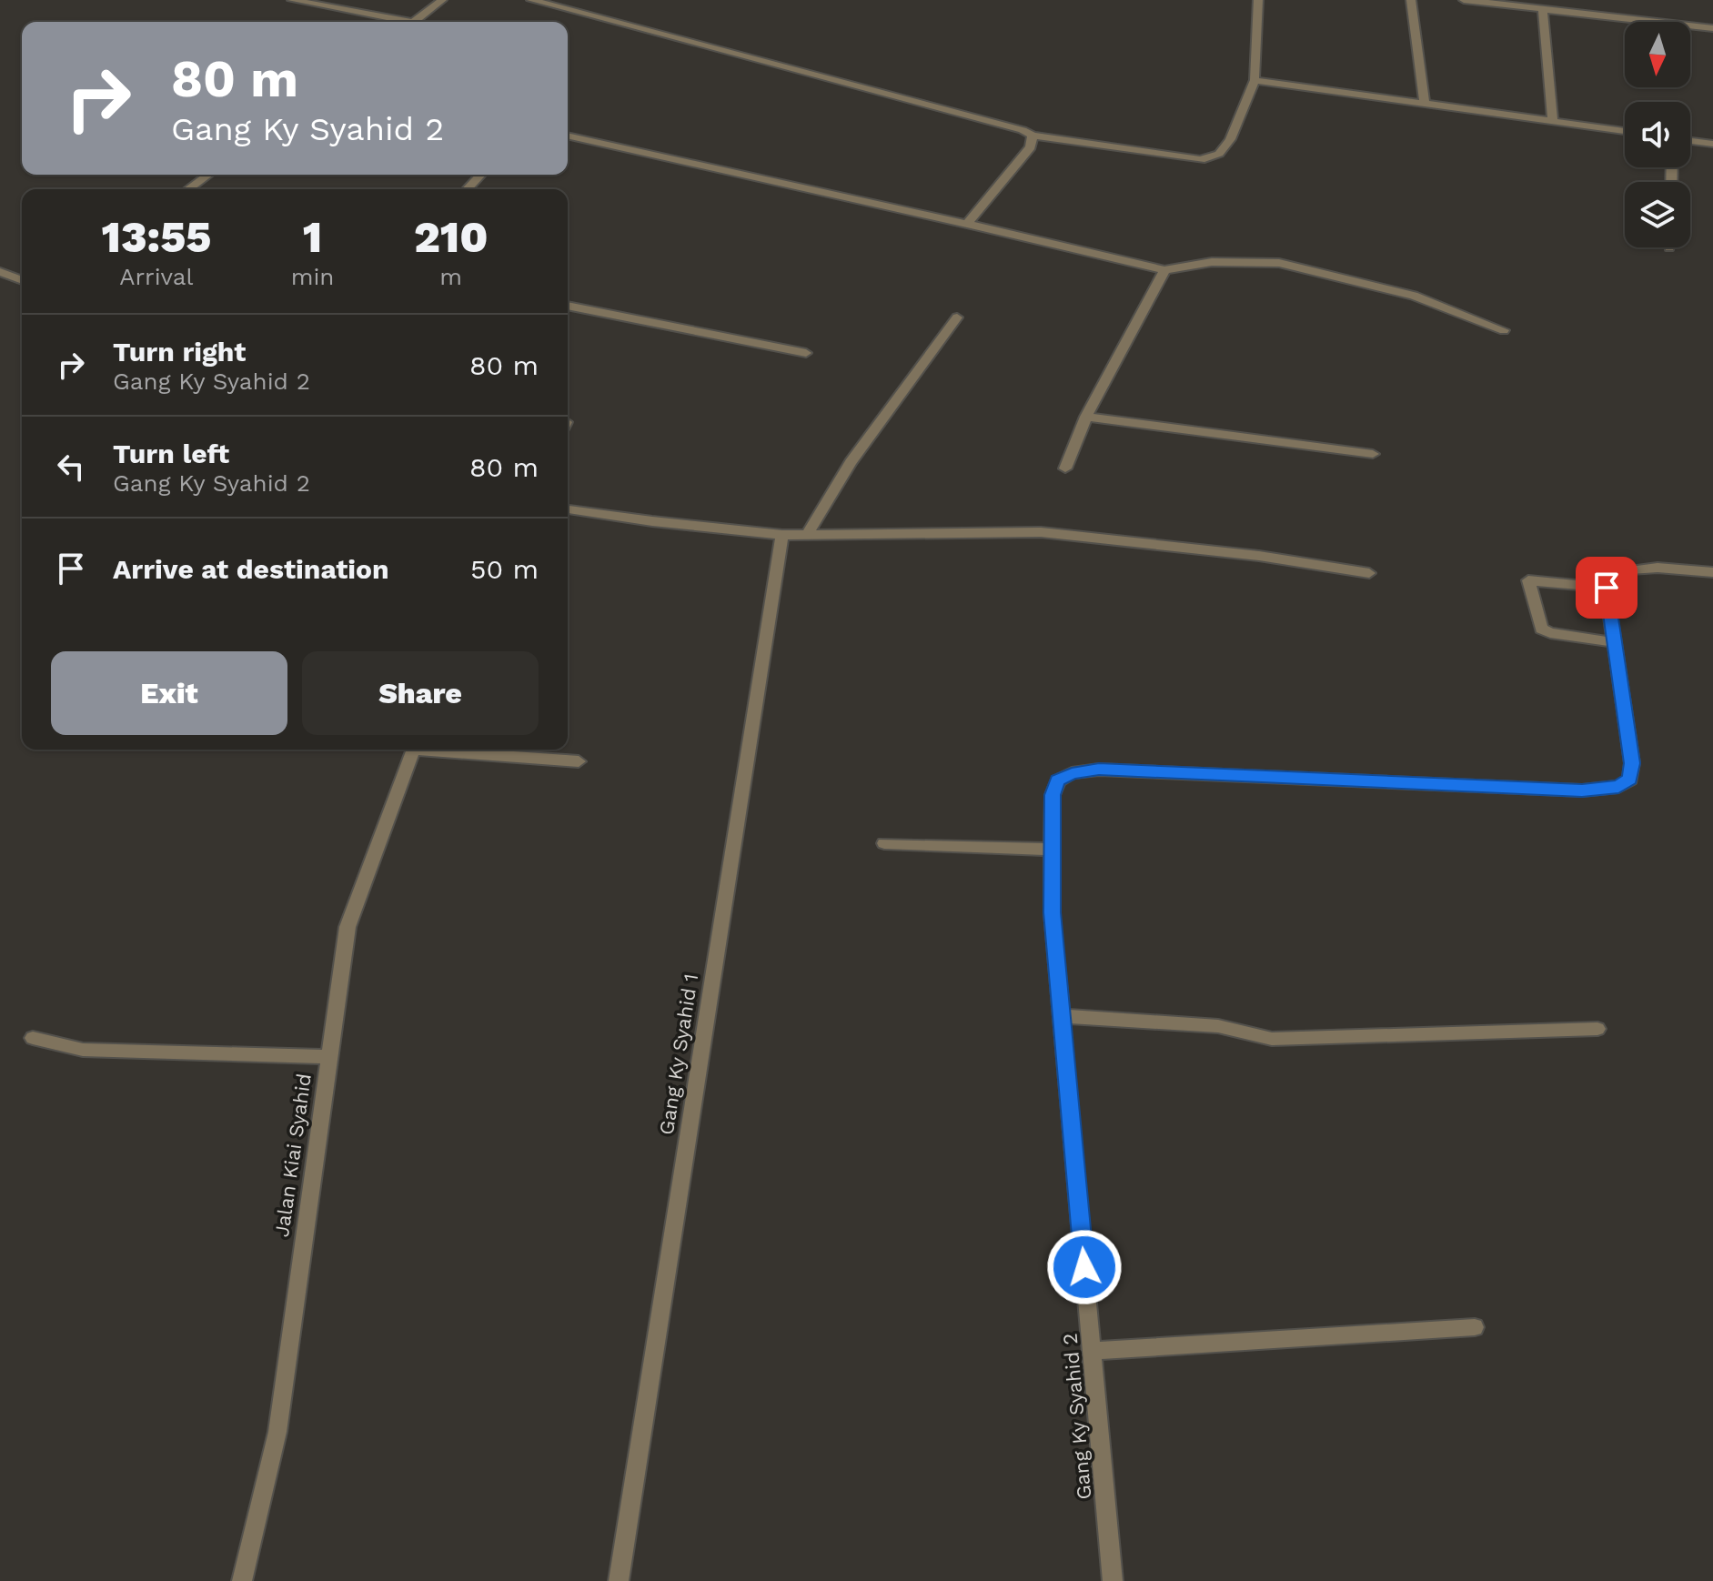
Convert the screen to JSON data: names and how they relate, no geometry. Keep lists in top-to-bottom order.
{
  "streets": {
    "street": ["Gang Ky Syahid 1", "Jalan Kiai Syahid", "Gang Ky Syahid 2"]
  },
  "north": "bottom",
  "page": {
    "turn": ["80 m", "Gang Ky Syahid 2"],
    "eta": [
      "13:55",
      "Arrival",
      "1",
      "min",
      "210",
      "m"
    ],
    "list": [
      {
        "name": "Turn right",
        "note": "Gang Ky Syahid 2",
        "value": "80 m"
      },
      {
        "name": "Turn left",
        "note": "Gang Ky Syahid 2",
        "value": "80 m"
      },
      {
        "name": "Arrive at destination",
        "value": "50 m"
      }
    ],
    "buttons": ["Exit", "Share"]
  }
}
